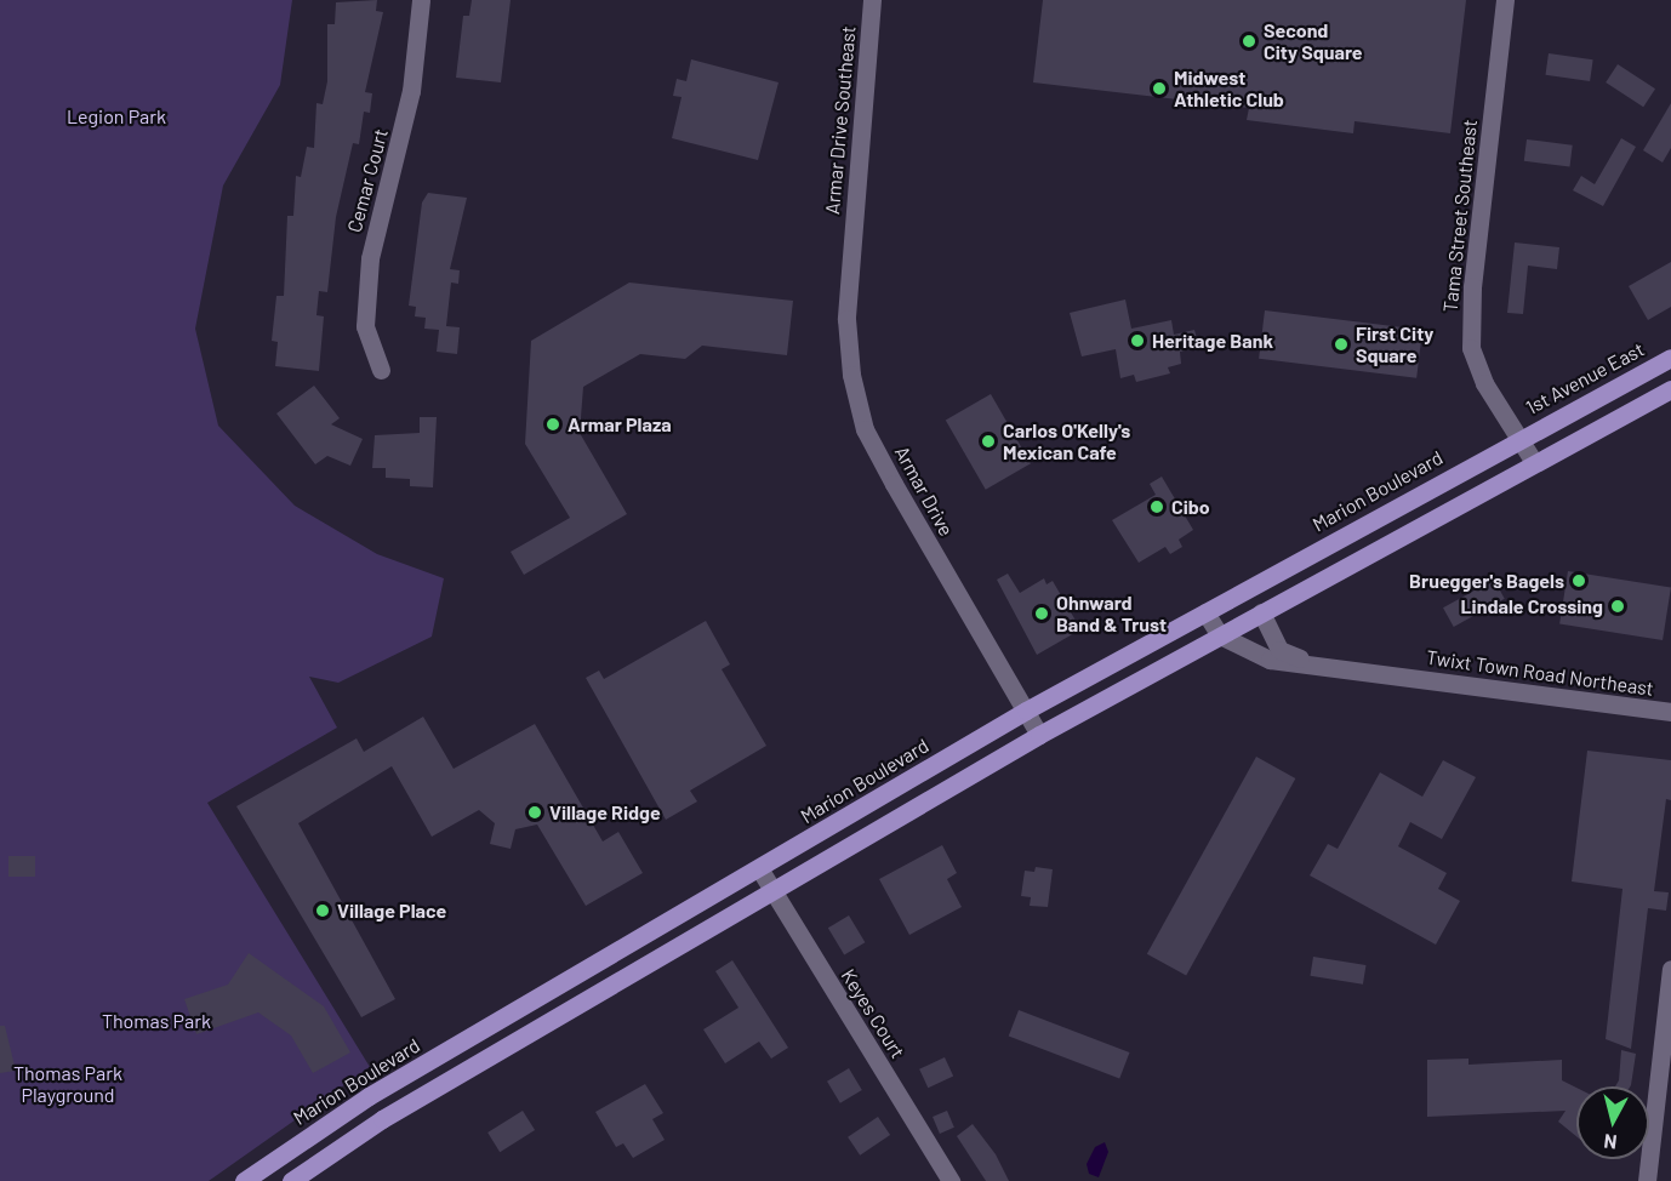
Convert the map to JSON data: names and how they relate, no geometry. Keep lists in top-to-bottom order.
{
  "streets": {
    "main road": ["1st Avenue East", "Marion Boulevard"],
    "street": [
      "Armar Drive Southeast",
      "Cemar Court",
      "Tama Street Southeast",
      "Armar Drive",
      "Twixt Town Road Northeast",
      "Keyes Court"
    ]
  },
  "crossings": [
    ["Armar Drive Southeast", "Armar Drive"],
    ["Tama Street Southeast", "1st Avenue East"],
    ["Tama Street Southeast", "Marion Boulevard"],
    ["1st Avenue East", "Marion Boulevard"],
    ["Armar Drive", "Marion Boulevard"],
    ["Marion Boulevard", "Keyes Court"]
  ],
  "parks": ["Legion Park", "Thomas Park", "Thomas Park Playground"],
  "places": [
    "Second City Square",
    "Midwest Athletic Club",
    "Heritage Bank",
    "First City Square",
    "Armar Plaza",
    "Carlos O'Kelly's Mexican Cafe",
    "Cibo",
    "Bruegger's Bagels",
    "Lindale Crossing",
    "Ohnward Band & Trust",
    "Village Ridge",
    "Village Place"
  ],
  "north": "bottom"
}
